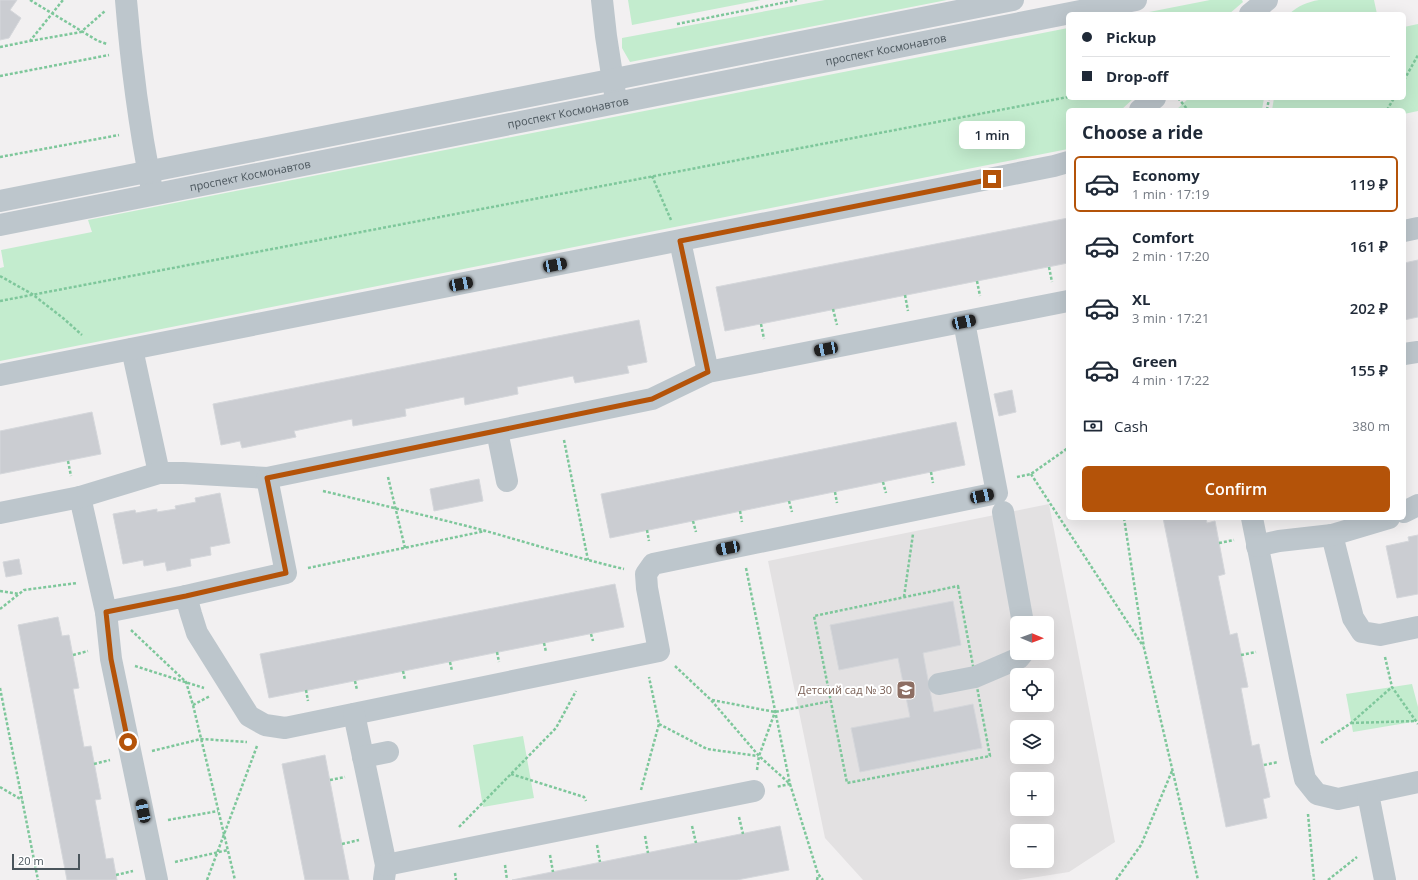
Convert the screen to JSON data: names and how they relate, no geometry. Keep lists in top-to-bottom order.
{
  "streets": {
    "street": ["проспект Космонавтов"]
  },
  "places": {
    "school or university": ["Детский сад № 30"]
  },
  "scale_bar": "20 m",
  "north": "right",
  "page": {
    "banner": ["Pickup", "Drop-off"],
    "heading": "Choose a ride",
    "bubble": "1 min",
    "list": [
      {
        "name": "Economy",
        "note": "1 min · 17:19",
        "value": "119 ₽"
      },
      {
        "name": "Comfort",
        "note": "2 min · 17:20",
        "value": "161 ₽"
      },
      {
        "name": "XL",
        "note": "3 min · 17:21",
        "value": "202 ₽"
      },
      {
        "name": "Green",
        "note": "4 min · 17:22",
        "value": "155 ₽"
      }
    ],
    "pay": ["Cash", "380 m"],
    "buttons": "Confirm",
    "map_buttons": ["+", "−"],
    "scale": "20 m"
  }
}
